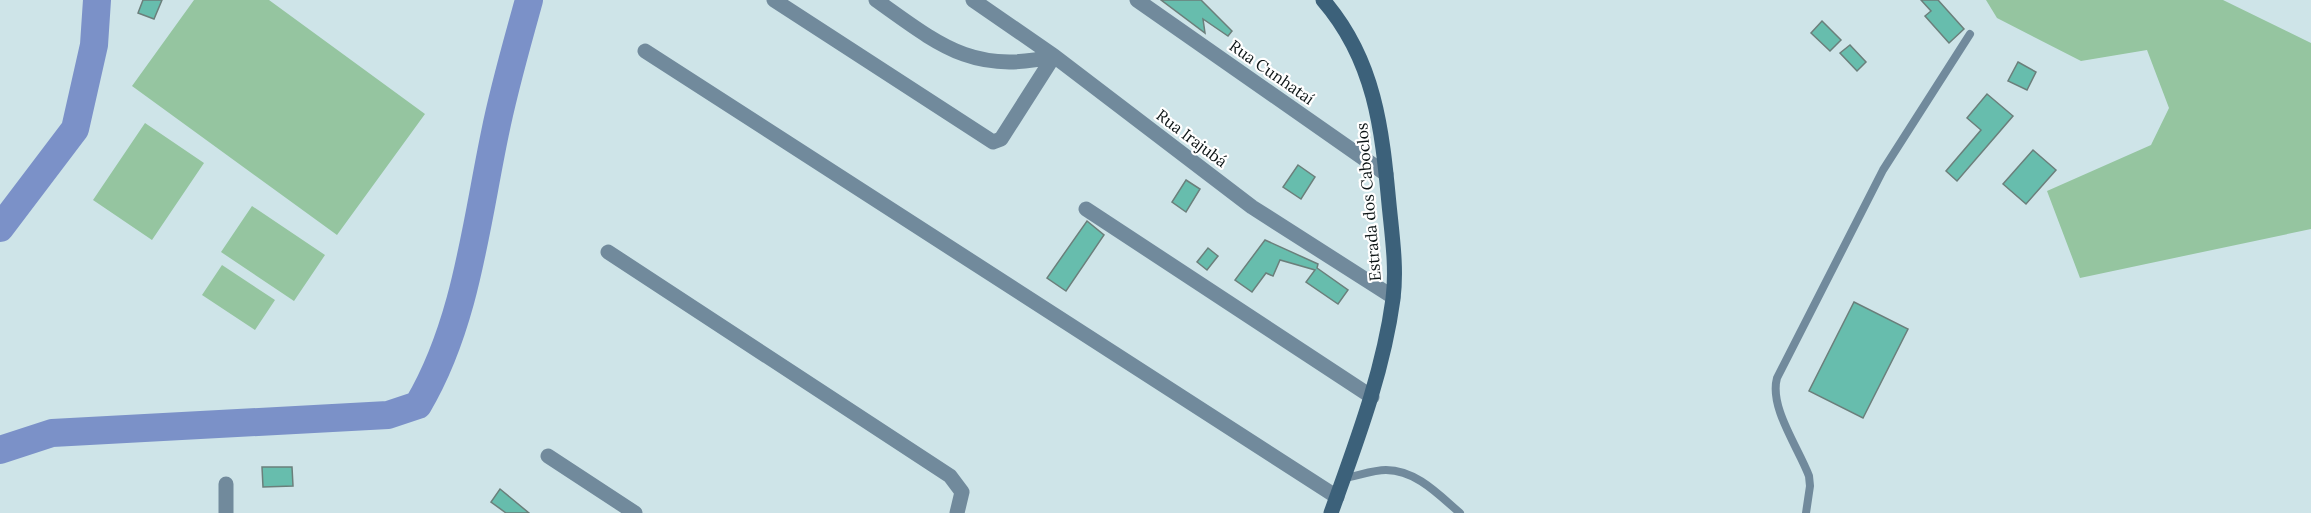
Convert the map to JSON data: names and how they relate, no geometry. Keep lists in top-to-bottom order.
{
  "streets": {
    "street": ["Rua Cunhataí", "Rua Irajubá", "Estrada dos Caboclos"]
  },
  "crossings": [
    ["Rua Cunhataí", "Estrada dos Caboclos"],
    ["Rua Irajubá", "Estrada dos Caboclos"]
  ]
}
